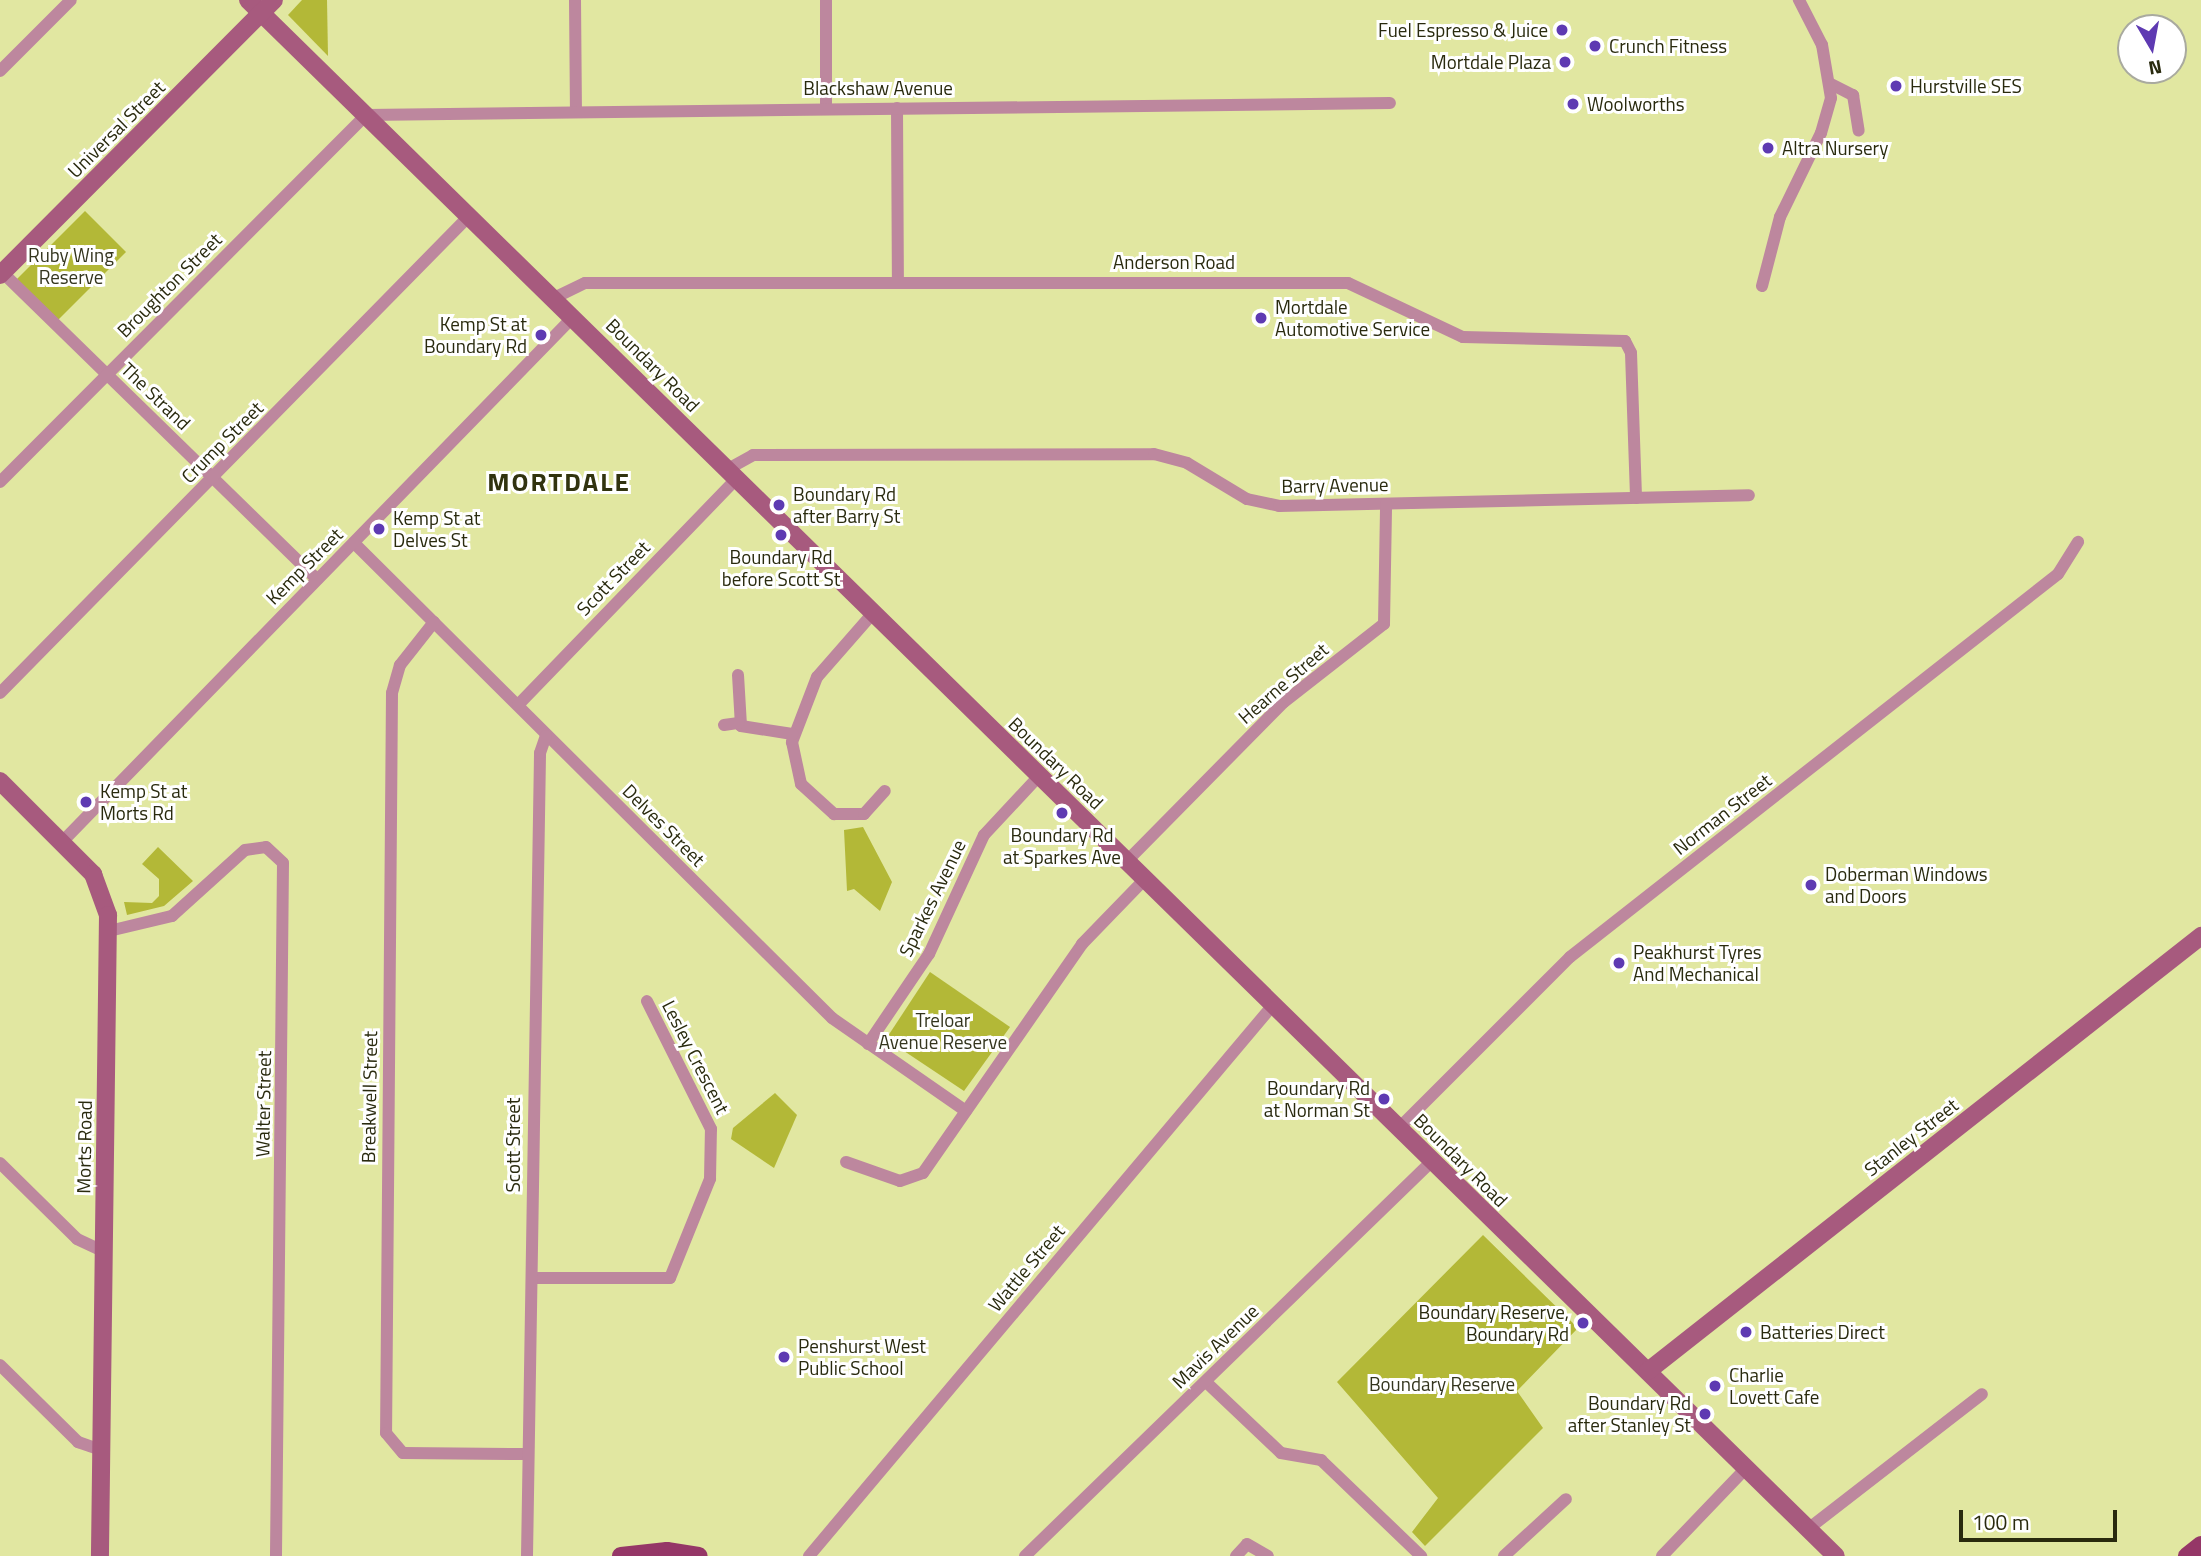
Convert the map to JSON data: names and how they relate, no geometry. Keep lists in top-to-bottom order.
{
  "streets": {
    "main road": [
      "Universal Street",
      "Boundary Road",
      "Stanley Street",
      "Morts Road"
    ],
    "street": [
      "Blackshaw Avenue",
      "Anderson Road",
      "Broughton Street",
      "The Strand",
      "Crump Street",
      "Barry Avenue",
      "Kemp Street",
      "Scott Street",
      "Hearne Street",
      "Norman Street",
      "Delves Street",
      "Sparkes Avenue",
      "Lesley Crescent",
      "Breakwell Street",
      "Walter Street",
      "Wattle Street",
      "Mavis Avenue"
    ]
  },
  "crossings": [
    ["Blackshaw Avenue", "Broughton Street"],
    ["Blackshaw Avenue", "Boundary Road"],
    ["Universal Street", "Boundary Road"],
    ["Universal Street", "The Strand"],
    ["Anderson Road", "Boundary Road"],
    ["Anderson Road", "Barry Avenue"],
    ["Broughton Street", "Boundary Road"],
    ["Broughton Street", "The Strand"],
    ["Boundary Road", "Crump Street"],
    ["Boundary Road", "Barry Avenue"],
    ["Boundary Road", "Kemp Street"],
    ["Boundary Road", "Scott Street"],
    ["Boundary Road", "Hearne Street"],
    ["Boundary Road", "Norman Street"],
    ["Boundary Road", "Sparkes Avenue"],
    ["Boundary Road", "Stanley Street"],
    ["Boundary Road", "Wattle Street"],
    ["Boundary Road", "Mavis Avenue"],
    ["The Strand", "Crump Street"],
    ["The Strand", "Kemp Street"],
    ["Barry Avenue", "Scott Street"],
    ["Barry Avenue", "Hearne Street"],
    ["Kemp Street", "Delves Street"],
    ["Kemp Street", "Morts Road"],
    ["Scott Street", "Delves Street"],
    ["Scott Street", "Lesley Crescent"],
    ["Scott Street", "Breakwell Street"],
    ["Delves Street", "Sparkes Avenue"],
    ["Delves Street", "Breakwell Street"],
    ["Walter Street", "Morts Road"]
  ],
  "districts": ["MORTDALE"],
  "parks": ["Ruby Wing Reserve", "Treloar Avenue Reserve", "Boundary Reserve"],
  "places": [
    "Fuel Espresso & Juice",
    "Crunch Fitness",
    "Mortdale Plaza",
    "Hurstville SES",
    "Woolworths",
    "Altra Nursery",
    "Mortdale Automotive Service",
    "Kemp St at Boundary Rd",
    "Boundary Rd after Barry St",
    "Kemp St at Delves St",
    "Boundary Rd before Scott St",
    "Kemp St at Morts Rd",
    "Boundary Rd at Sparkes Ave",
    "Doberman Windows and Doors",
    "Peakhurst Tyres And Mechanical",
    "Boundary Rd at Norman St",
    "Boundary Reserve, Boundary Rd",
    "Batteries Direct",
    "Penshurst West Public School",
    "Charlie Lovett Cafe",
    "Boundary Rd after Stanley St"
  ],
  "scale_bar": "100 m",
  "north": "bottom"
}
